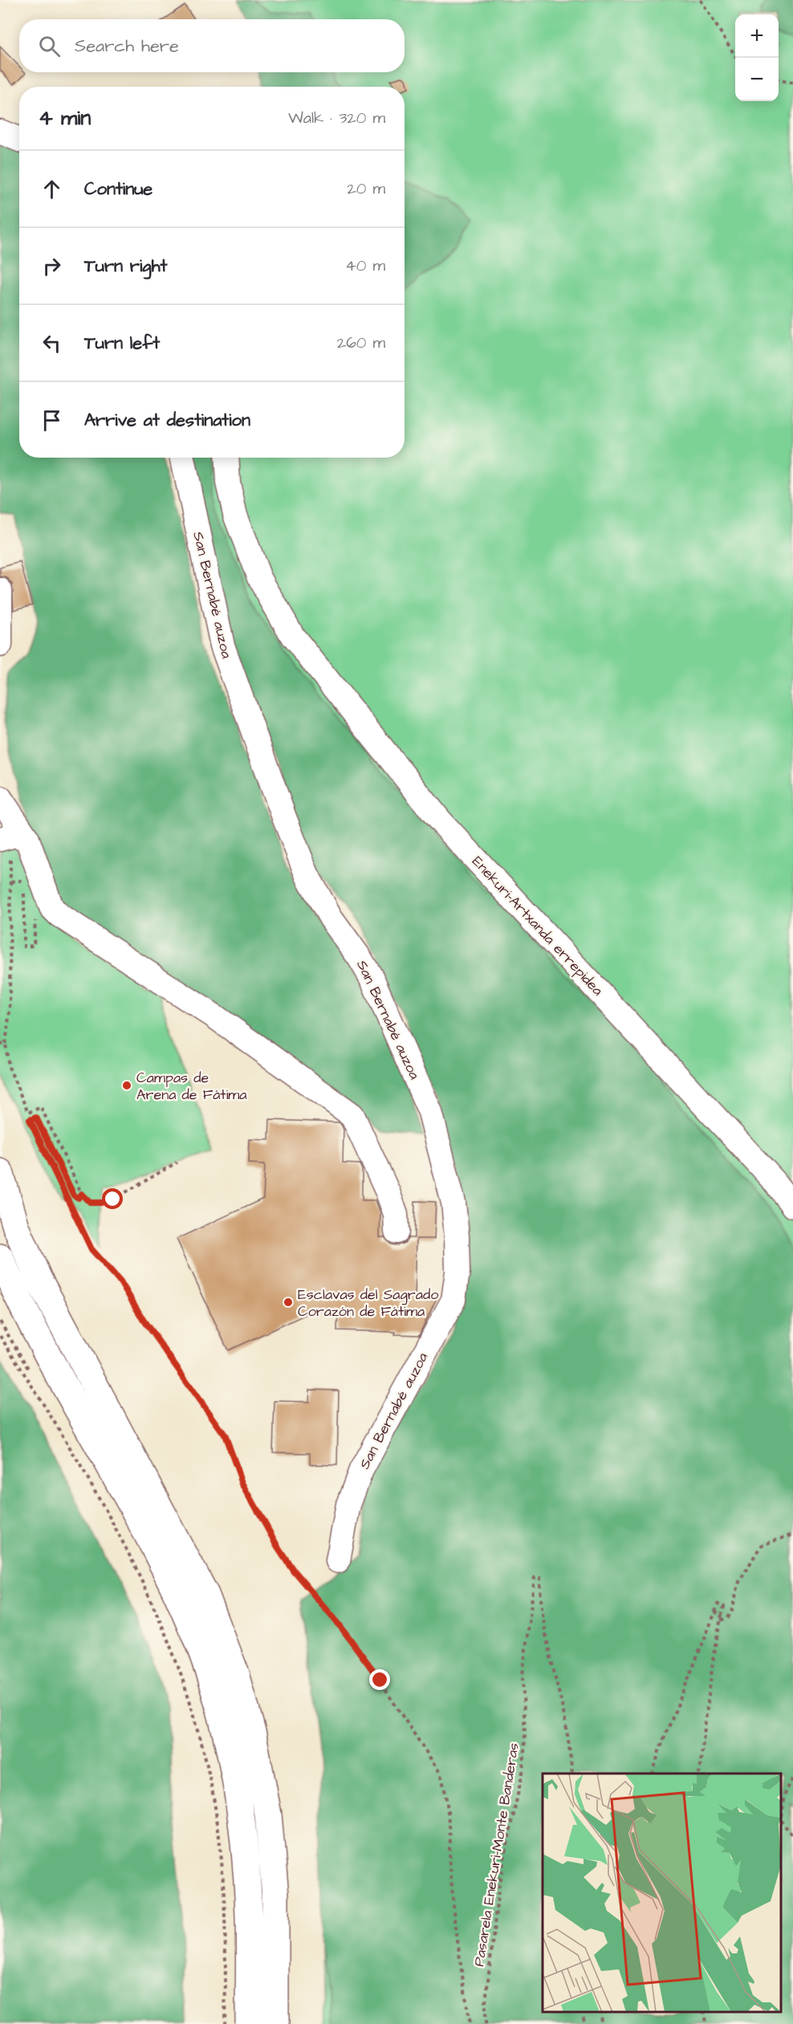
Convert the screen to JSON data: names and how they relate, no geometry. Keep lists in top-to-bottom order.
{
  "streets": {
    "street": ["San Bernabé auzoa", "Enekuri-Artxanda errepidea"],
    "path": ["Pasarela Enekuri-Monte Banderas"]
  },
  "places": ["Campas de Arena de Fátima", "Esclavas del Sagrado Corazón de Fátima"],
  "page": {
    "map_buttons": ["+", "−"],
    "search": "Search here",
    "heading": ["4 min", "Walk · 320 m"],
    "list": [
      ["Continue", "20 m"],
      ["Turn right", "40 m"],
      ["Turn left", "260 m"],
      "Arrive at destination"
    ]
  }
}
